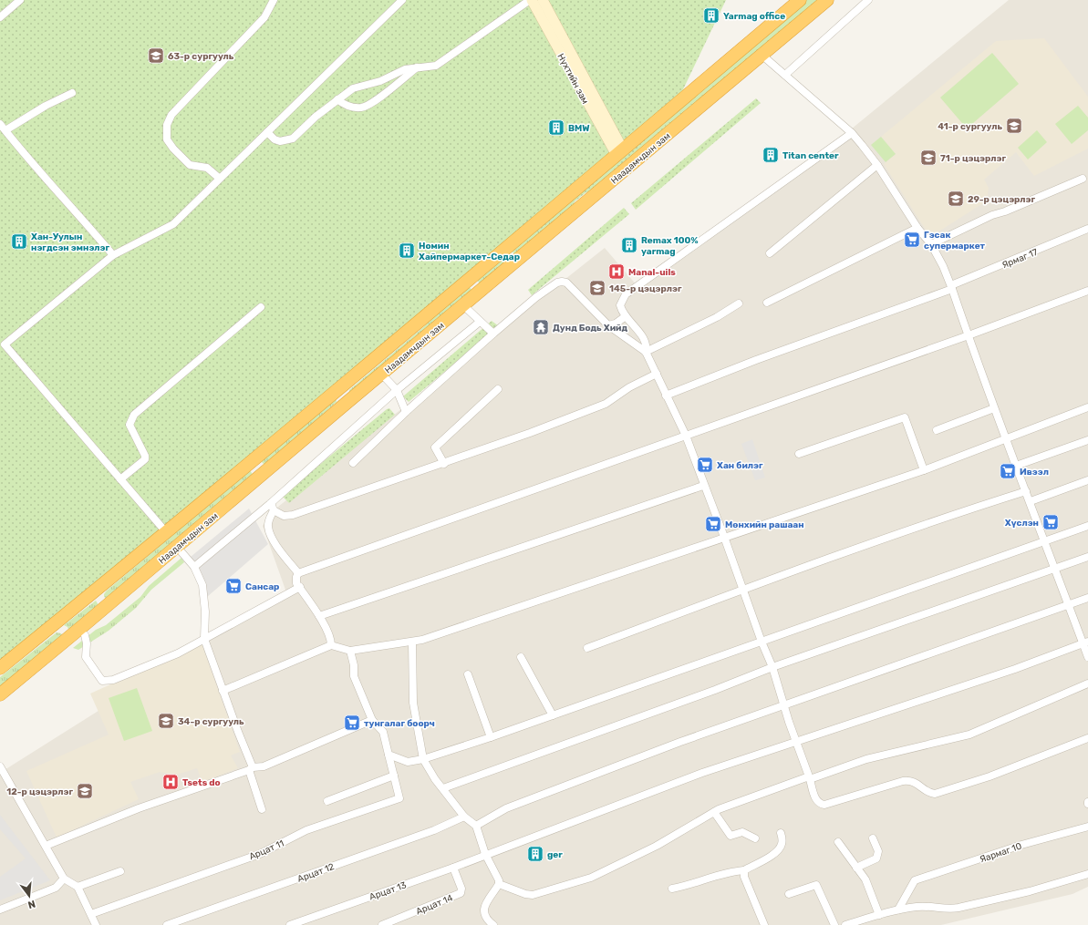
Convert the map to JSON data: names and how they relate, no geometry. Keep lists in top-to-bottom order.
{
  "streets": {
    "highway": ["Наадамчдын зам"],
    "main road": ["Нүхтийн зам"],
    "street": [
      "Ярмаг 17",
      "Арцат 11",
      "Яармаг 10",
      "Арцат 12",
      "Арцат 13",
      "Арцат 14"
    ]
  },
  "crossings": [
    ["Нүхтийн зам", "Наадамчдын зам"],
    ["Арцат 13", "Арцат 14"]
  ],
  "places": {
    "building": [
      "Yarmag office",
      "BMW",
      "Titan center",
      "Хан-Уулын нэгдсэн эмнэлэг",
      "Remax 100% yarmag",
      "Номин Хайпермаркет-Седар",
      "ger"
    ],
    "school or university": [
      "63-р сургууль",
      "41-р сургууль",
      "71-р цэцэрлэг",
      "29-р цэцэрлэг",
      "145-р цэцэрлэг",
      "34-р сургууль",
      "12-р цэцэрлэг"
    ],
    "supermarket": [
      "Гэсак супермаркет",
      "Хан билэг",
      "Ивээл",
      "Хүслэн",
      "Мөнхийн рашаан",
      "Сансар",
      "тунгалаг боорч"
    ],
    "hospital": ["Manal-uils", "Tsets do"],
    "temple": ["Дунд Бодь Хийд"]
  },
  "north": "bottom"
}
